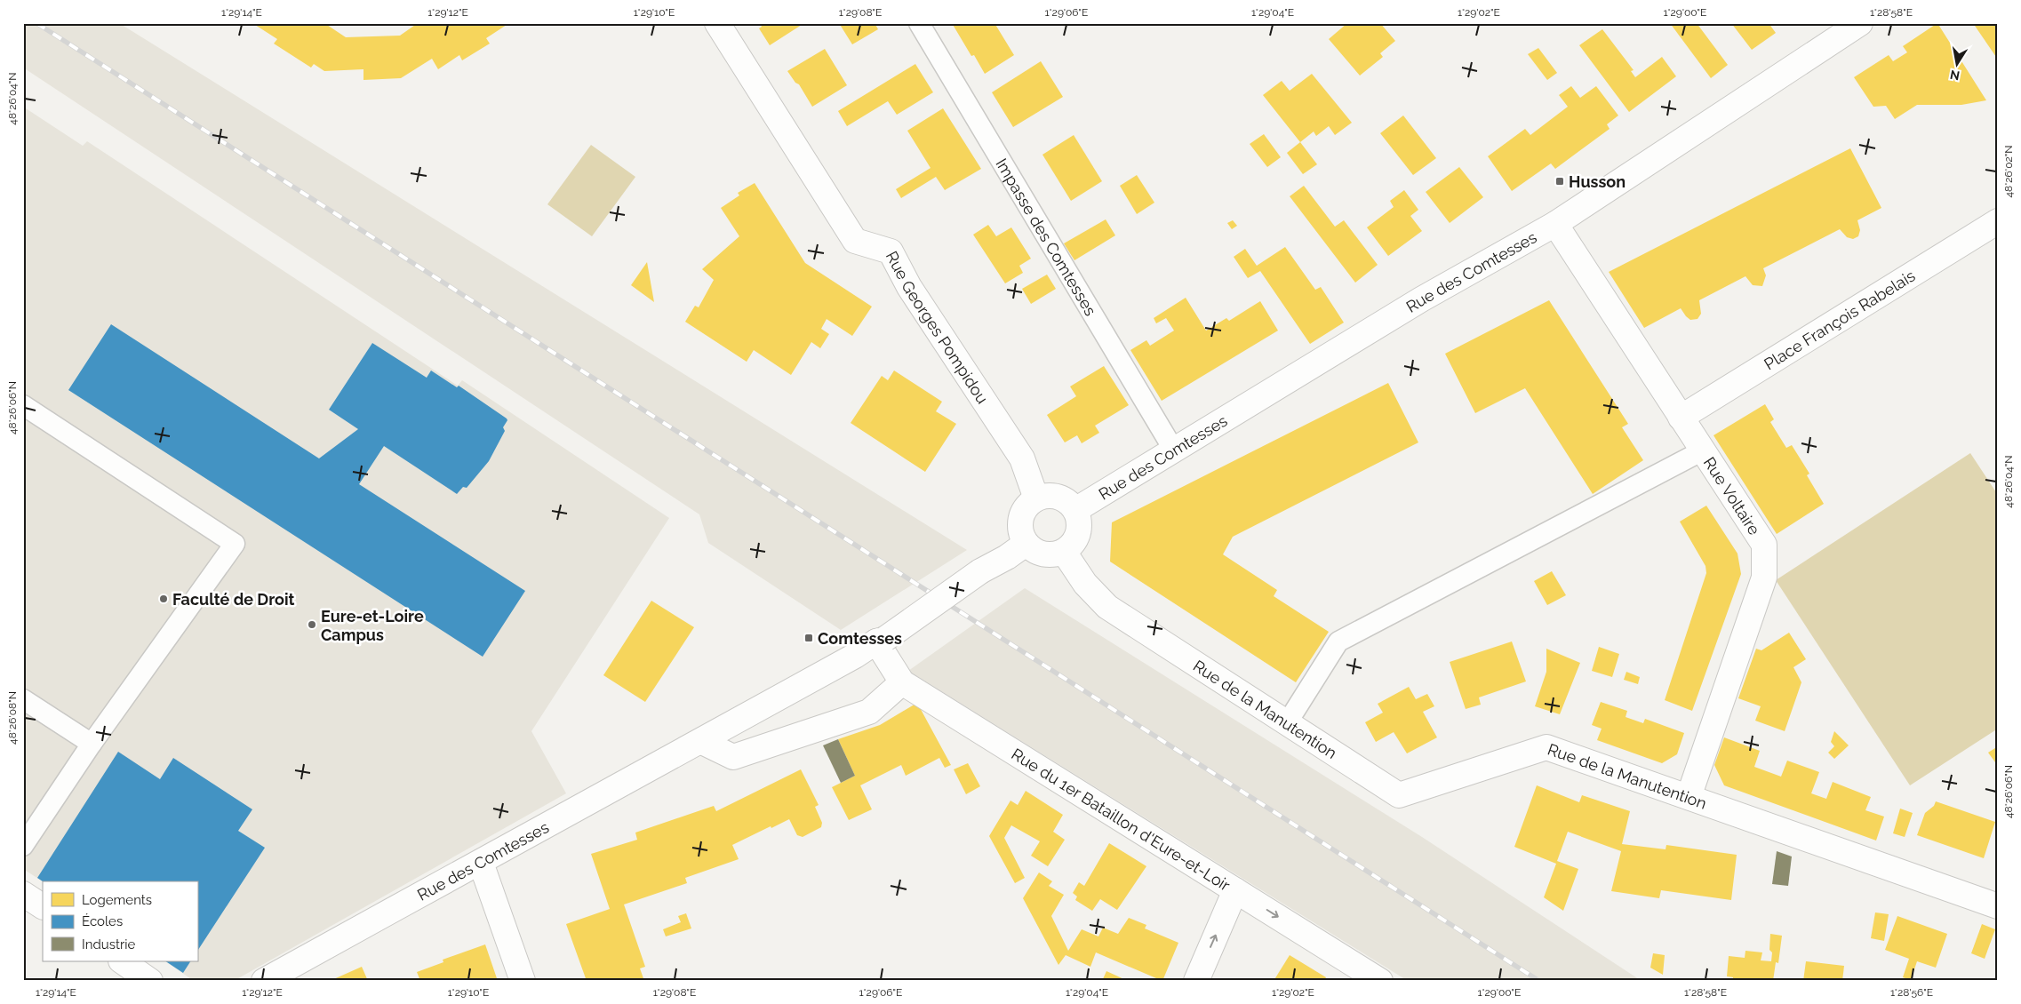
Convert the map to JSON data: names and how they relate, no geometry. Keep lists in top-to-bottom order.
{
  "streets": {
    "street": [
      "Rue des Comtesses",
      "Place François Rabelais",
      "Rue Georges Pompidou",
      "Rue Voltaire",
      "Rue de la Manutention",
      "Rue du 1er Bataillon d'Eure-et-Loir"
    ],
    "lane": ["Impasse des Comtesses"]
  },
  "crossings": [
    ["Impasse des Comtesses", "Rue des Comtesses"],
    ["Rue des Comtesses", "Rue Georges Pompidou"],
    ["Rue des Comtesses", "Rue Voltaire"],
    ["Rue des Comtesses", "Rue de la Manutention"],
    ["Rue des Comtesses", "Rue du 1er Bataillon d'Eure-et-Loir"],
    ["Place François Rabelais", "Rue Voltaire"],
    ["Rue Georges Pompidou", "Rue de la Manutention"],
    ["Rue Voltaire", "Rue de la Manutention"]
  ],
  "places": {
    "transit": ["Husson", "Comtesses"],
    "other": ["Faculté de Droit", "Eure-et-Loire Campus"]
  },
  "legend": ["Logements", "Écoles", "Industrie"],
  "north": "bottom",
  "coordinates": [
    "1°29'14\"E",
    "1°29'12\"E",
    "1°29'10\"E",
    "1°29'08\"E",
    "1°29'06\"E",
    "1°29'04\"E",
    "1°29'02\"E",
    "1°29'00\"E",
    "1°28'58\"E",
    "48°26'04\"N",
    "48°26'02\"N",
    "48°26'06\"N",
    "48°26'08\"N",
    "1°28'56\"E"
  ]
}
